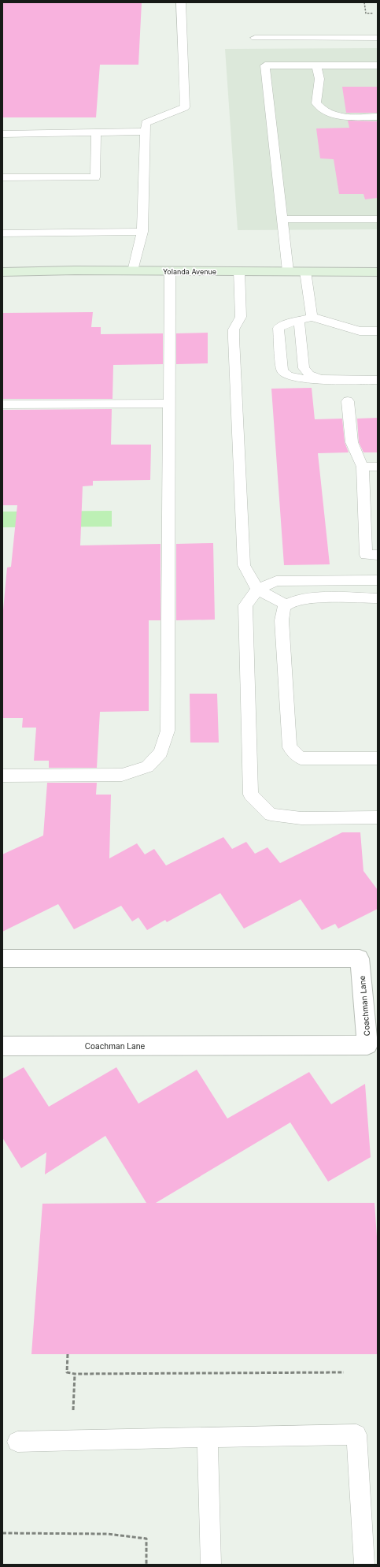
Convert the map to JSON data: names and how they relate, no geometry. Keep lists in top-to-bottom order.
{
  "streets": {
    "main road": ["Yolanda Avenue"],
    "street": ["Coachman Lane"]
  }
}
